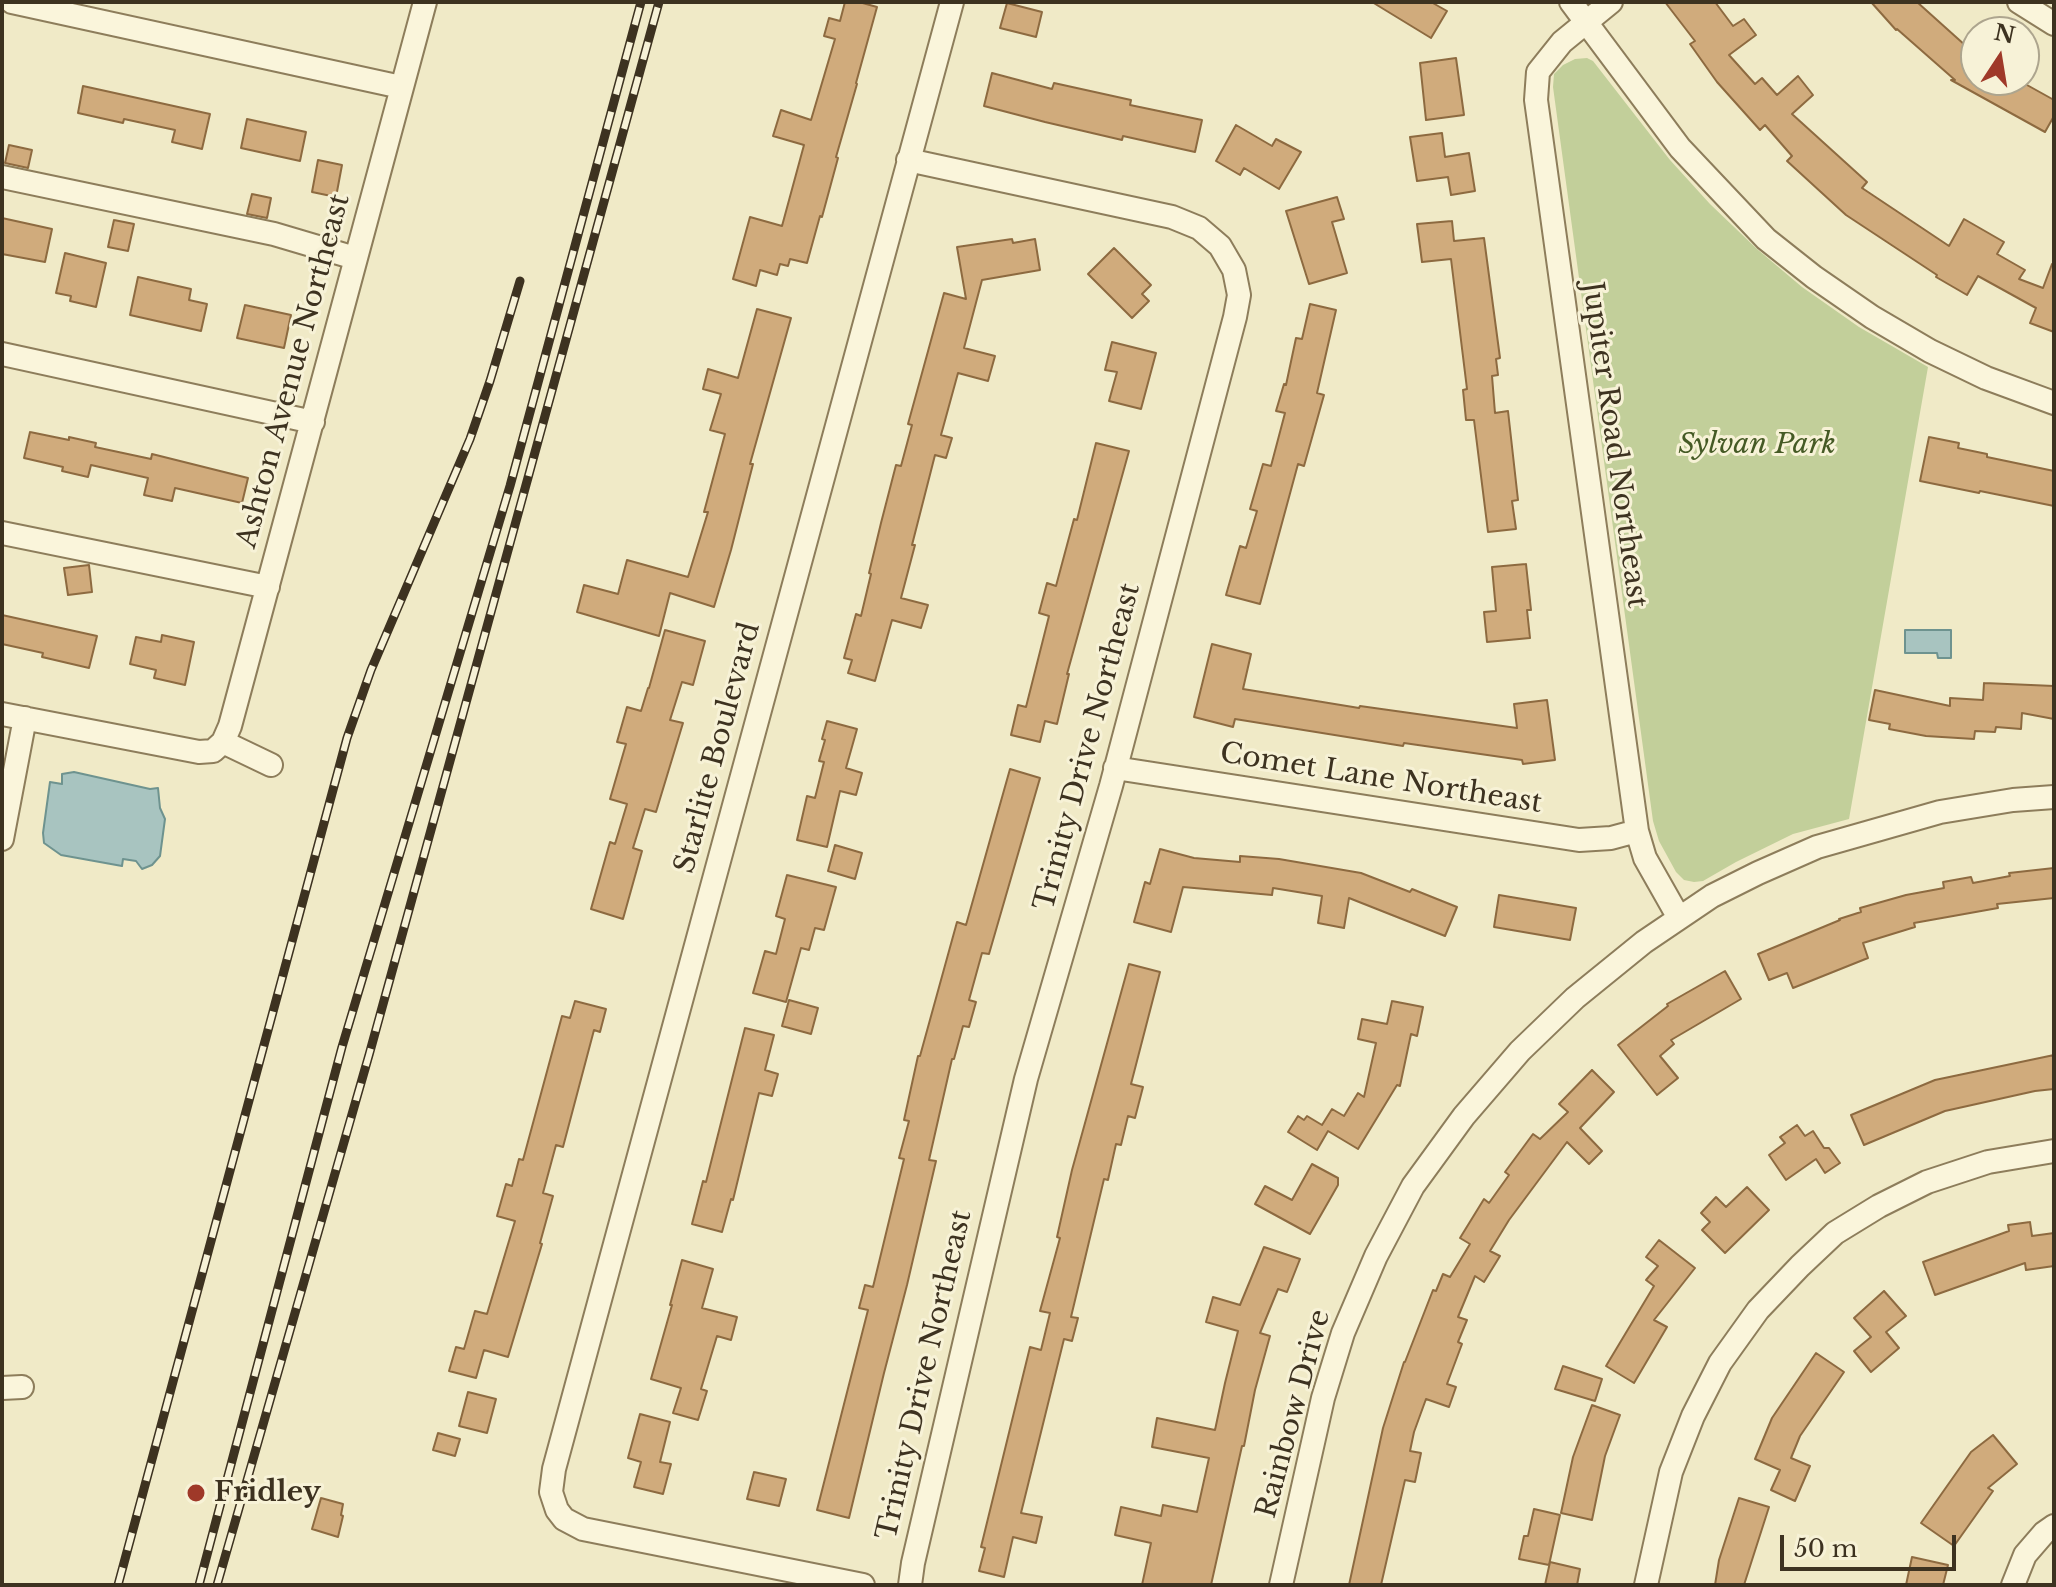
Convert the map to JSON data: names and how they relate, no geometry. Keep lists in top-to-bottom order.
{
  "streets": {
    "street": [
      "Ashton Avenue Northeast",
      "Jupiter Road Northeast",
      "Trinity Drive Northeast",
      "Starlite Boulevard",
      "Comet Lane Northeast",
      "Rainbow Drive"
    ]
  },
  "crossings": [
    ["Jupiter Road Northeast", "Comet Lane Northeast"],
    ["Jupiter Road Northeast", "Rainbow Drive"],
    ["Trinity Drive Northeast", "Starlite Boulevard"],
    ["Trinity Drive Northeast", "Comet Lane Northeast"]
  ],
  "parks": ["Sylvan Park"],
  "places": ["Fridley"],
  "scale_bar": "50 m",
  "north": "top"
}
